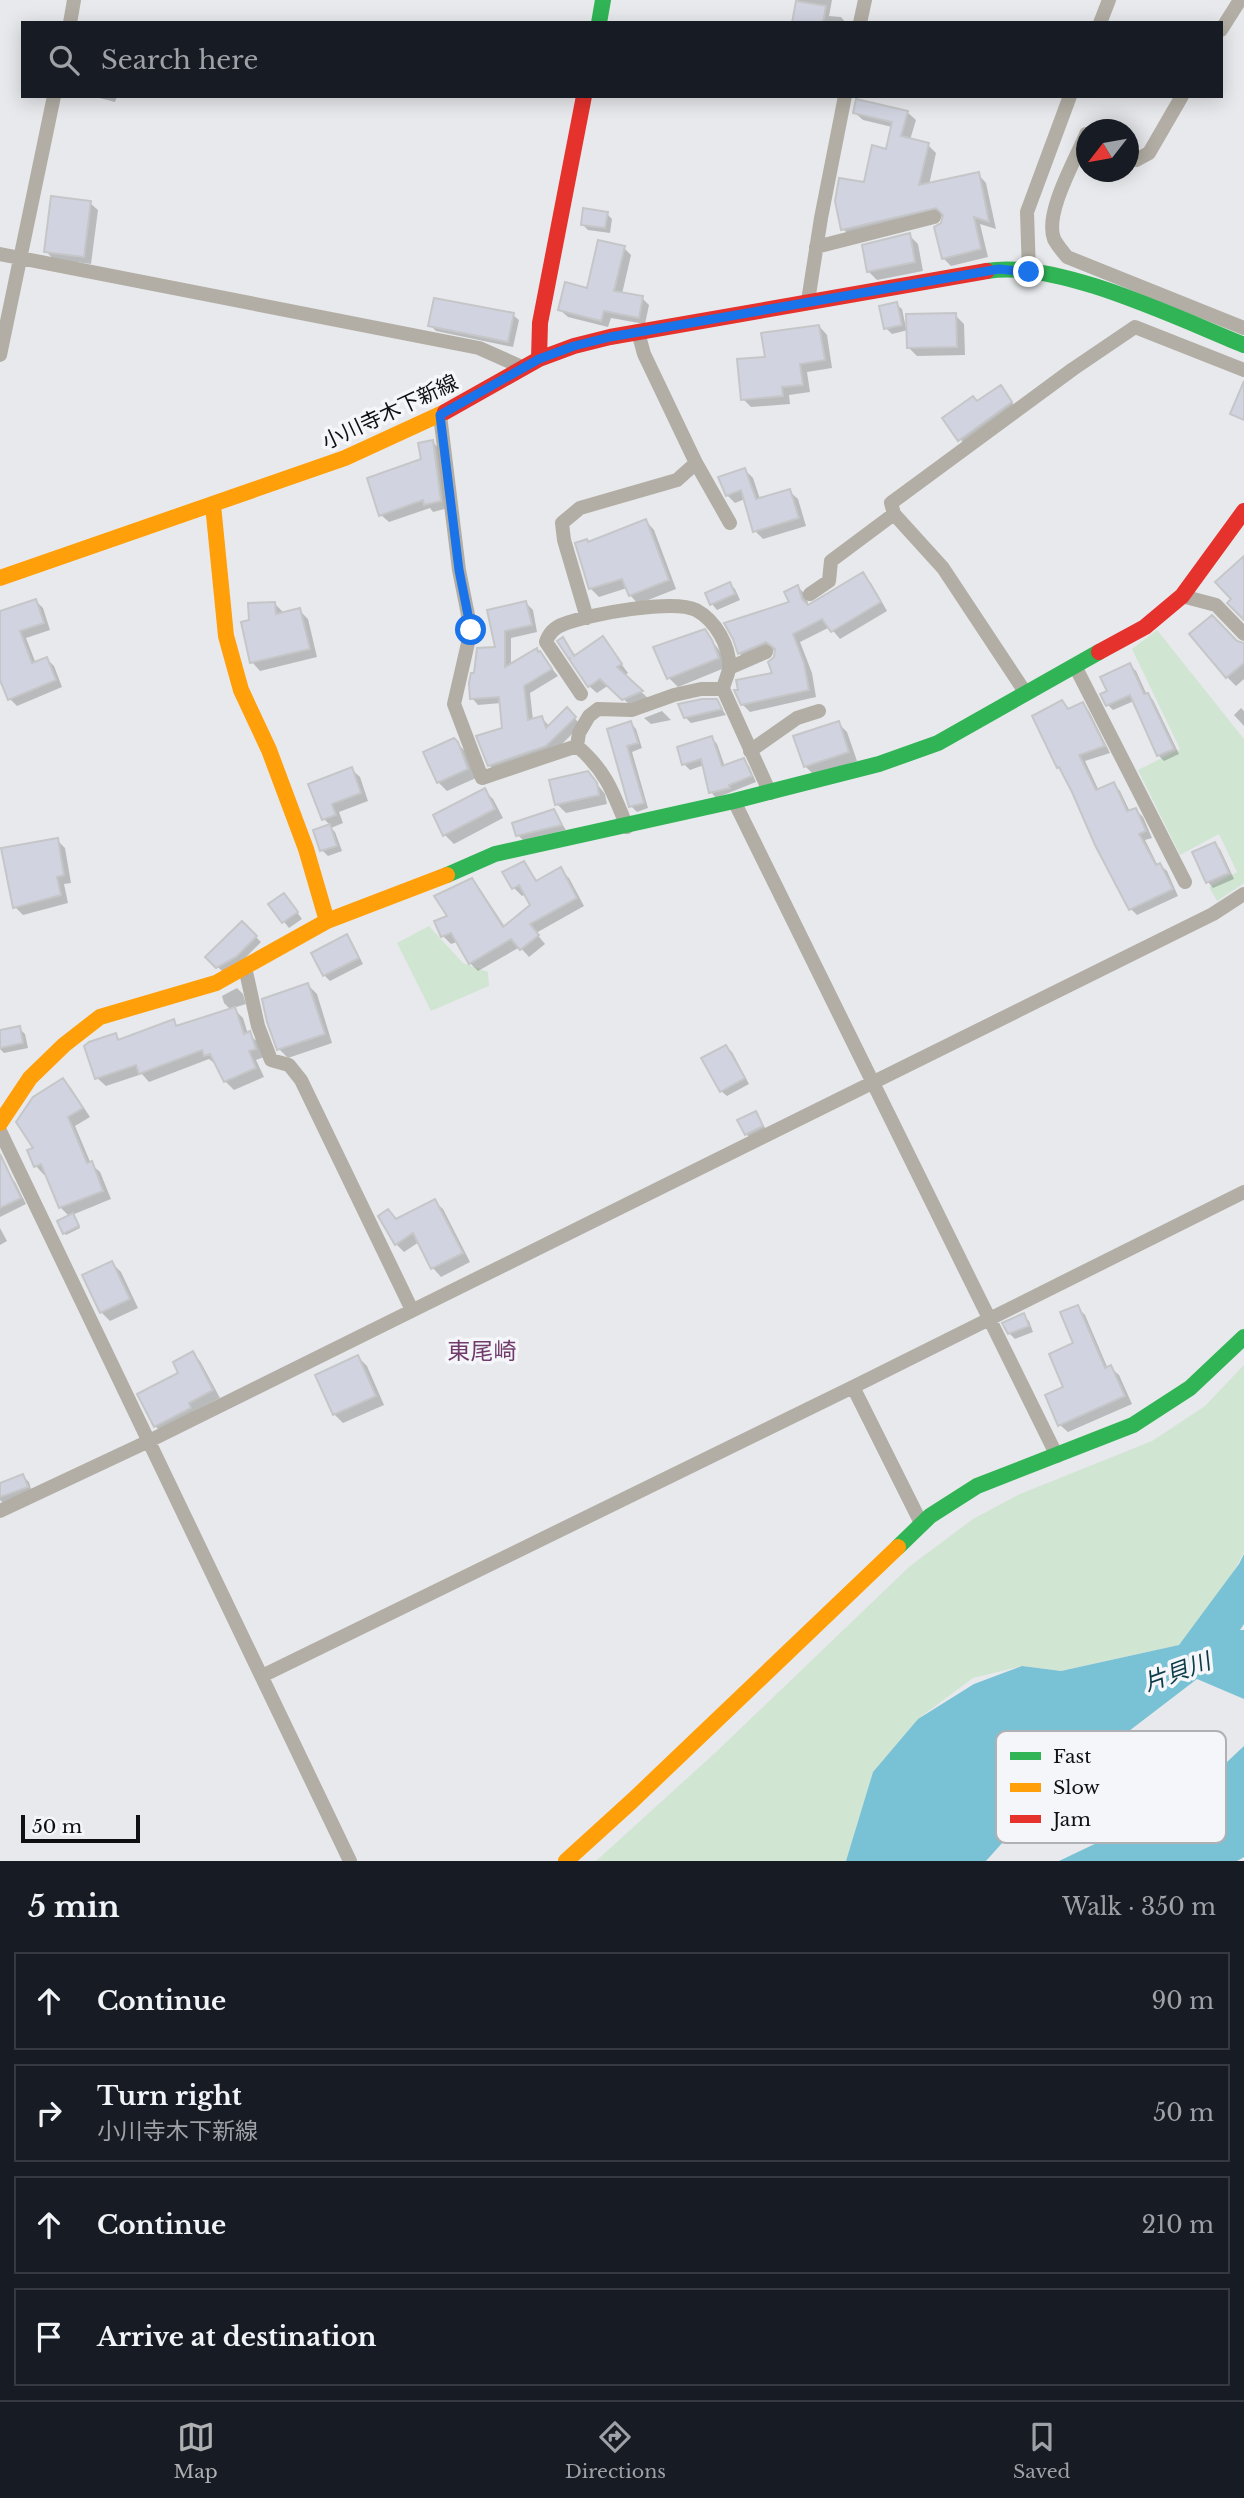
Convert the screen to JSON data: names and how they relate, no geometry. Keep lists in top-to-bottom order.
{
  "streets": {
    "street": ["小川寺木下新線"]
  },
  "districts": ["東尾崎"],
  "water": ["片貝川"],
  "legend": ["Fast", "Slow", "Jam"],
  "scale_bar": "50 m",
  "north": "bottom left",
  "page": {
    "search": "Search here",
    "scale": "50 m",
    "heading": ["5 min", "Walk · 350 m"],
    "list": [
      ["Continue", "90 m"],
      ["Turn right", "小川寺木下新線", "50 m"],
      ["Continue", "210 m"],
      "Arrive at destination"
    ],
    "nav": ["Map", "Directions", "Saved"]
  }
}
